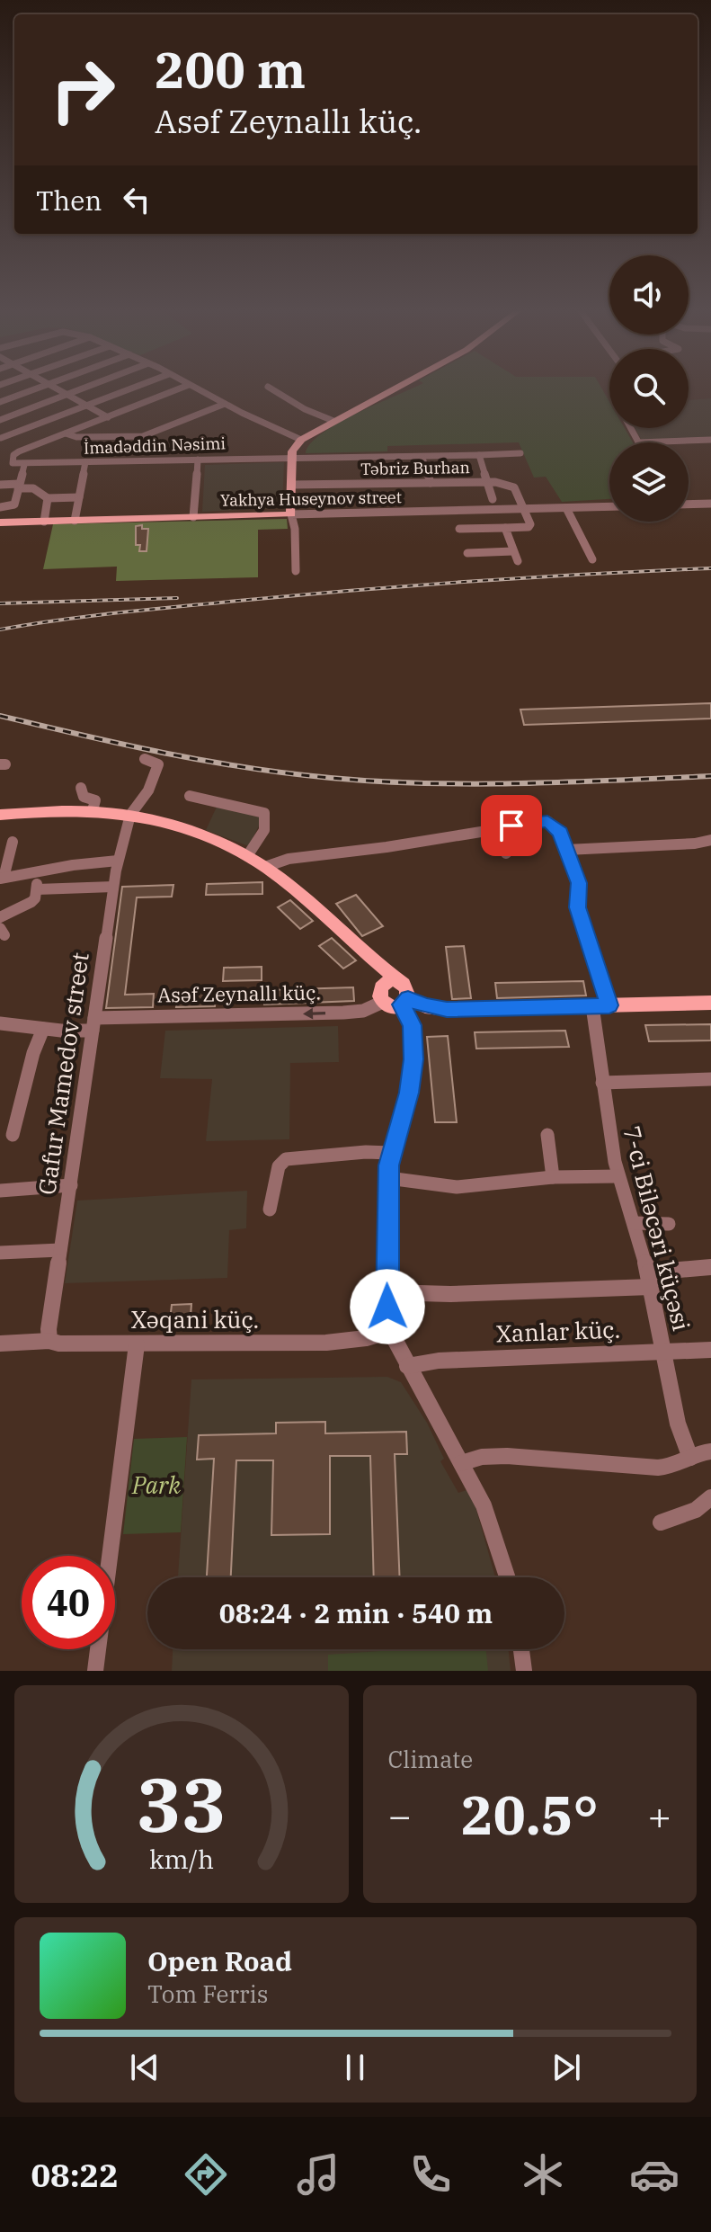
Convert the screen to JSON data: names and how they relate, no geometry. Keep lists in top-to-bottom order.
{
  "streets": {
    "main road": ["Yakhya Huseynov street"],
    "street": [
      "İmadəddin Nəsimi",
      "Təbriz Burhan",
      "Asəf Zeynallı küç.",
      "Gafur Mamedov street",
      "7-ci Biləcəri küçəsi",
      "Xəqani küç.",
      "Xanlar küç."
    ]
  },
  "crossings": [
    ["Təbriz Burhan", "Yakhya Huseynov street"],
    ["Asəf Zeynallı küç.", "Gafur Mamedov street"],
    ["Gafur Mamedov street", "Xəqani küç."],
    ["7-ci Biləcəri küçəsi", "Xanlar küç."]
  ],
  "one_way": ["Asəf Zeynallı küç."],
  "parks": ["Park"],
  "page": {
    "turn": ["200 m", "Asəf Zeynallı küç."],
    "then": "Then",
    "limit": "40",
    "trip": "08:24 · 2 min · 540 m",
    "tile": "Climate",
    "heat": ["−", "20.5°", "+"],
    "song": ["Open Road", "Tom Ferris"],
    "tabs": "08:22",
    "gauge": ["33", "km/h"]
  }
}
